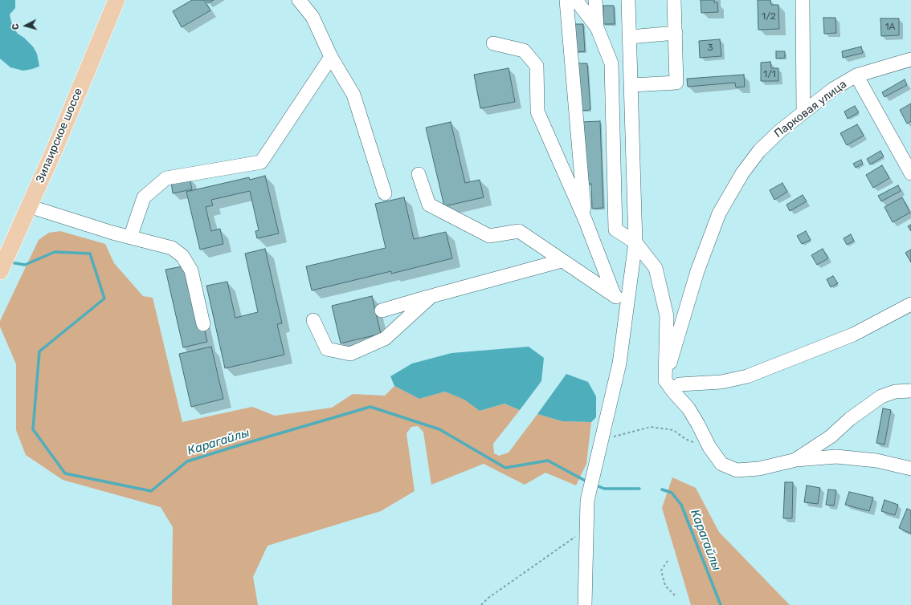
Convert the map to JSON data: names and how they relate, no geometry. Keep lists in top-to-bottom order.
{
  "streets": {
    "main road": ["Зилаирское шоссе"],
    "street": ["Парковая улица"]
  },
  "water": ["Карагайлы"],
  "house_numbers": [
    "1/2",
    "1А",
    "3",
    "1/1"
  ],
  "north": "left"
}
